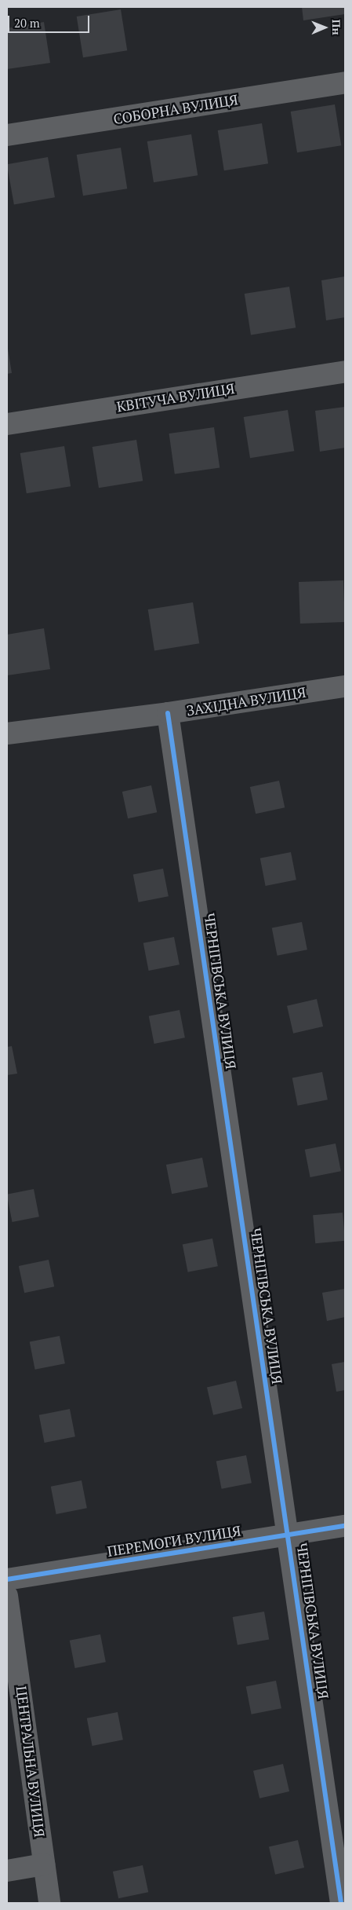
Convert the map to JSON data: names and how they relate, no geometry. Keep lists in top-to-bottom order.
{
  "streets": {
    "street": [
      "СОБОРНА ВУЛИЦЯ",
      "КВІТУЧА ВУЛИЦЯ",
      "ЗАХІДНА ВУЛИЦЯ",
      "ЧЕРНІГІВСЬКА ВУЛИЦЯ",
      "ПЕРЕМОГИ ВУЛИЦЯ",
      "ЦЕНТРАЛЬНА ВУЛИЦЯ"
    ]
  },
  "crossings": [
    ["ЗАХІДНА ВУЛИЦЯ", "ЧЕРНІГІВСЬКА ВУЛИЦЯ"],
    ["ЧЕРНІГІВСЬКА ВУЛИЦЯ", "ПЕРЕМОГИ ВУЛИЦЯ"]
  ],
  "scale_bar": "20 m",
  "north": "right"
}
